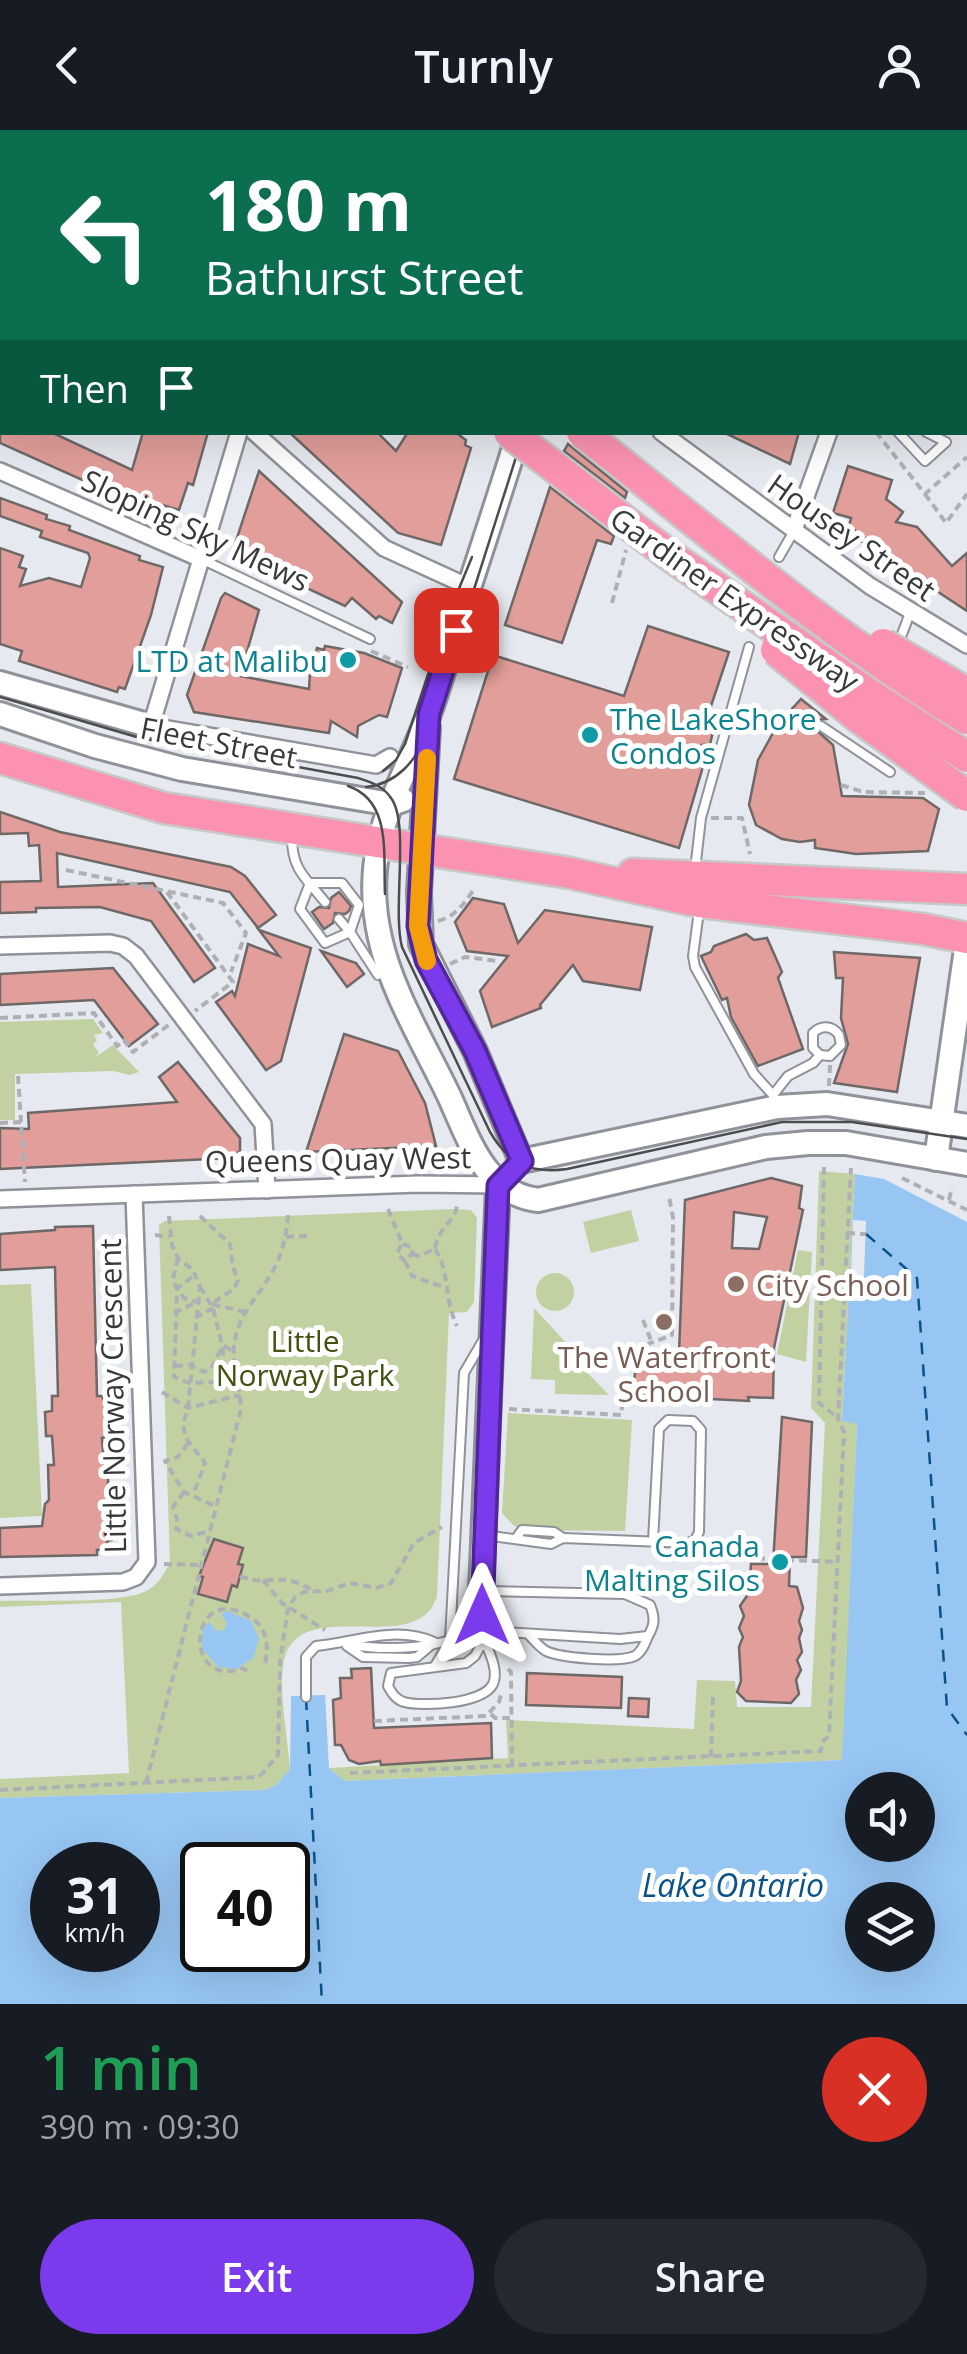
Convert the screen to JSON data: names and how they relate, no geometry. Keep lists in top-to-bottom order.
{
  "streets": {
    "highway": ["Gardiner Expressway"],
    "street": [
      "Sloping Sky Mews",
      "Housey Street",
      "Fleet Street",
      "Queens Quay West",
      "Little Norway Crescent"
    ]
  },
  "crossings": [
    ["Queens Quay West", "Little Norway Crescent"]
  ],
  "water": ["Lake Ontario"],
  "parks": ["Little Norway Park"],
  "places": [
    "LTD at Malibu",
    "The LakeShore Condos",
    "City School",
    "The Waterfront School",
    "Canada Malting Silos"
  ],
  "page": {
    "header": "Turnly",
    "turn": ["180 m", "Bathurst Street"],
    "then": "Then",
    "speed": "31 km/h",
    "limit": "40",
    "heading": ["1 min", "390 m · 09:30"],
    "buttons": ["Exit", "Share"]
  }
}
